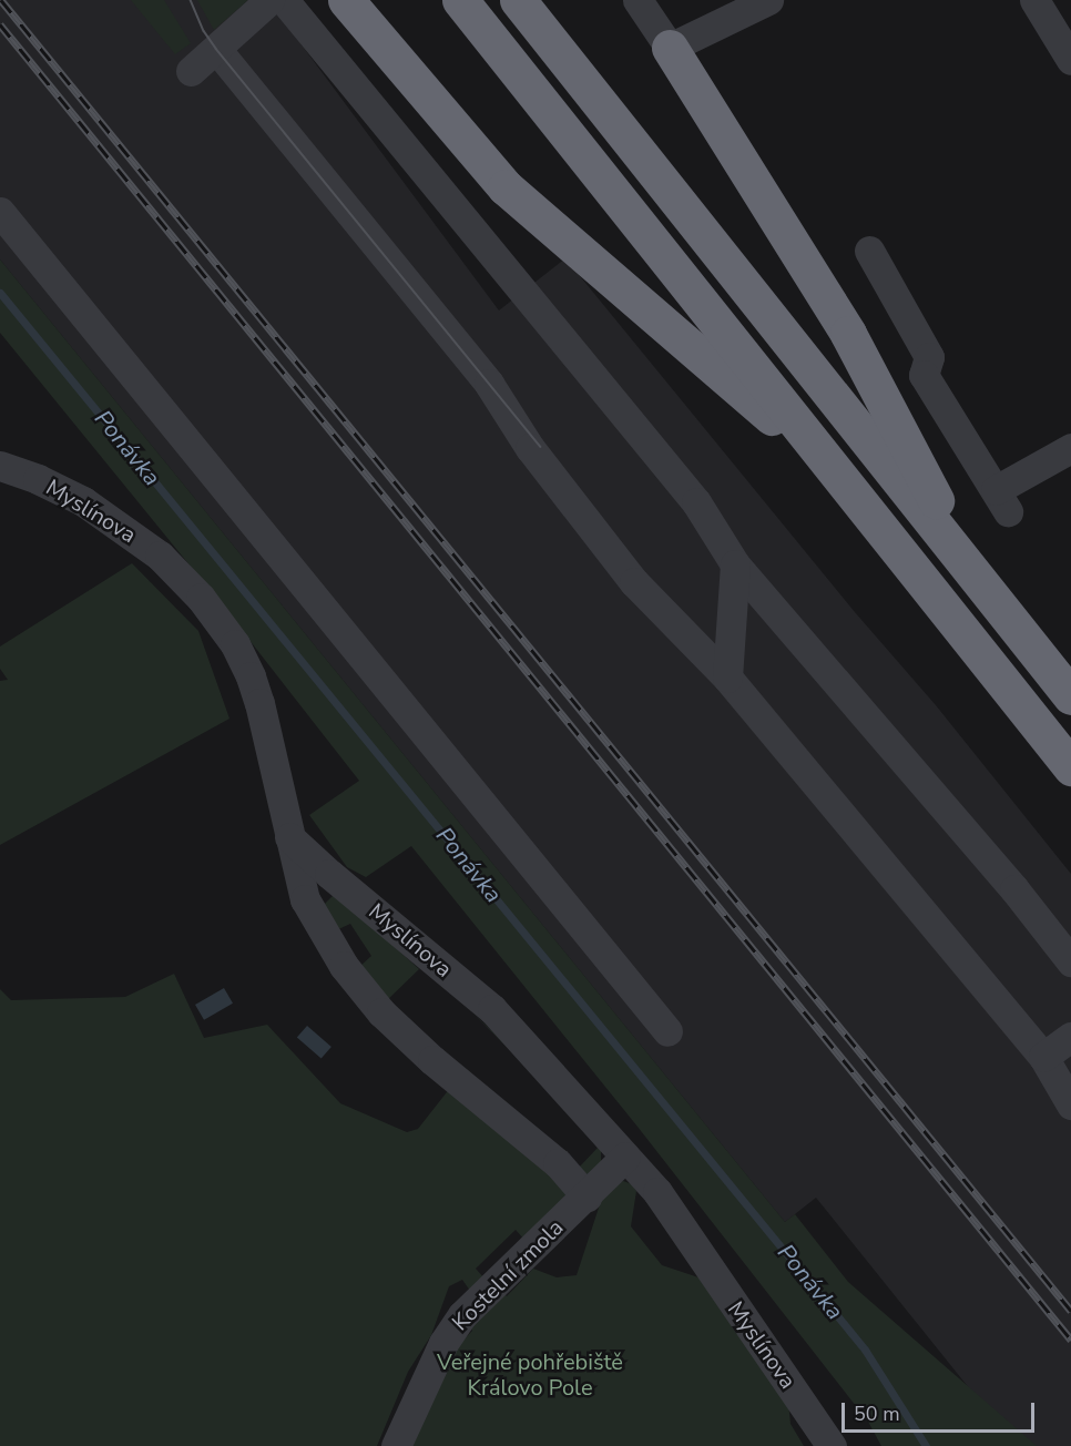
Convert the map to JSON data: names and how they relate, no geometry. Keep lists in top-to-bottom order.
{
  "streets": {
    "street": ["Myslínova", "Kostelní zmola"]
  },
  "crossings": [
    ["Myslínova", "Kostelní zmola"]
  ],
  "water": ["Ponávka"],
  "parks": ["Veřejné pohřebiště Královo Pole"],
  "scale_bar": "50 m"
}
